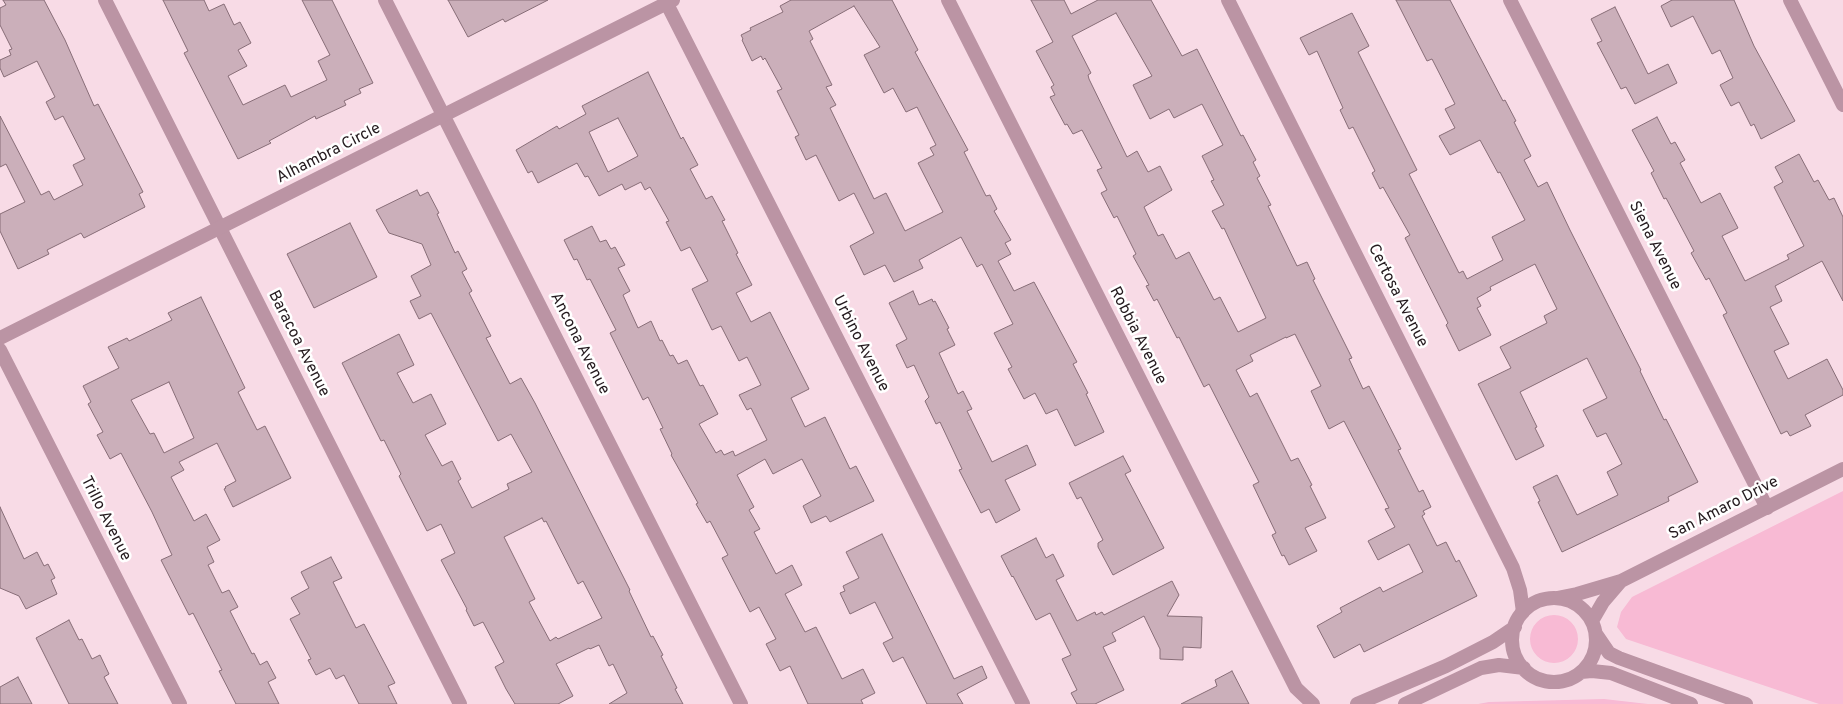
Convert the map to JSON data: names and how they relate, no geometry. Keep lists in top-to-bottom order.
{
  "streets": {
    "street": [
      "Alhambra Circle",
      "Siena Avenue",
      "Certosa Avenue",
      "Robbia Avenue",
      "Baracoa Avenue",
      "Ancona Avenue",
      "Urbino Avenue",
      "San Amaro Drive",
      "Trillo Avenue"
    ]
  },
  "crossings": [
    ["Alhambra Circle", "Baracoa Avenue"],
    ["Alhambra Circle", "Ancona Avenue"],
    ["Alhambra Circle", "Urbino Avenue"],
    ["Siena Avenue", "San Amaro Drive"],
    ["Certosa Avenue", "San Amaro Drive"]
  ]
}
